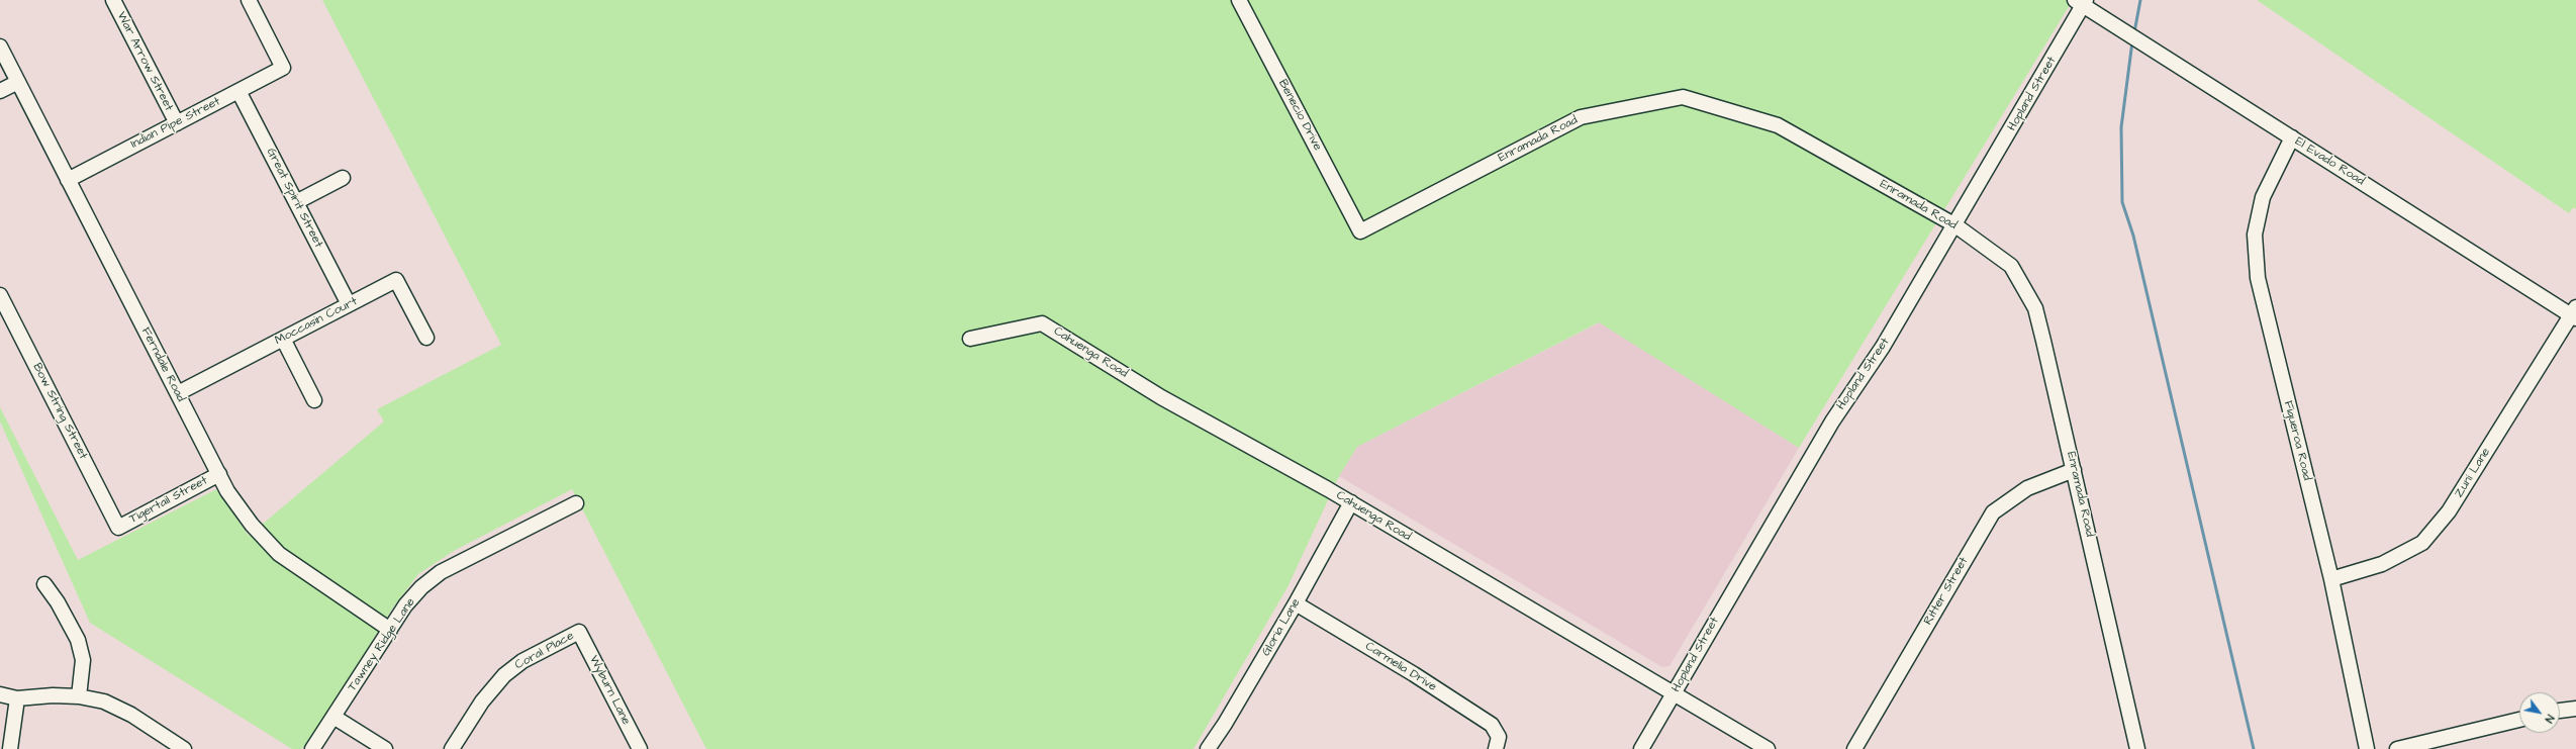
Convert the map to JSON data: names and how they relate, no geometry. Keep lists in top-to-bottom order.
{
  "streets": {
    "street": [
      "War Arrow Street",
      "Hopland Street",
      "Benecio Drive",
      "Indian Pipe Street",
      "Enramada Road",
      "El Evado Road",
      "Great Spirit Street",
      "Moccasin Court",
      "Cahuenga Road",
      "Ferndale Road",
      "Bow String Street",
      "Figueroa Road",
      "Zuni Lane",
      "Tigertail Street",
      "Ritter Street",
      "Gloria Lane",
      "Tawney Ridge Lane",
      "Coral Place",
      "Carmelia Drive",
      "Wyburn Lane"
    ]
  },
  "crossings": [
    ["War Arrow Street", "Indian Pipe Street"],
    ["Hopland Street", "Enramada Road"],
    ["Hopland Street", "El Evado Road"],
    ["Hopland Street", "Cahuenga Road"],
    ["Benecio Drive", "Enramada Road"],
    ["Indian Pipe Street", "Great Spirit Street"],
    ["Indian Pipe Street", "Ferndale Road"],
    ["Enramada Road", "Ritter Street"],
    ["El Evado Road", "Figueroa Road"],
    ["El Evado Road", "Zuni Lane"],
    ["Great Spirit Street", "Moccasin Court"],
    ["Moccasin Court", "Ferndale Road"],
    ["Cahuenga Road", "Gloria Lane"],
    ["Ferndale Road", "Tigertail Street"],
    ["Ferndale Road", "Tawney Ridge Lane"],
    ["Bow String Street", "Tigertail Street"],
    ["Figueroa Road", "Zuni Lane"],
    ["Gloria Lane", "Carmelia Drive"],
    ["Coral Place", "Wyburn Lane"]
  ],
  "north": "bottom right"
}
